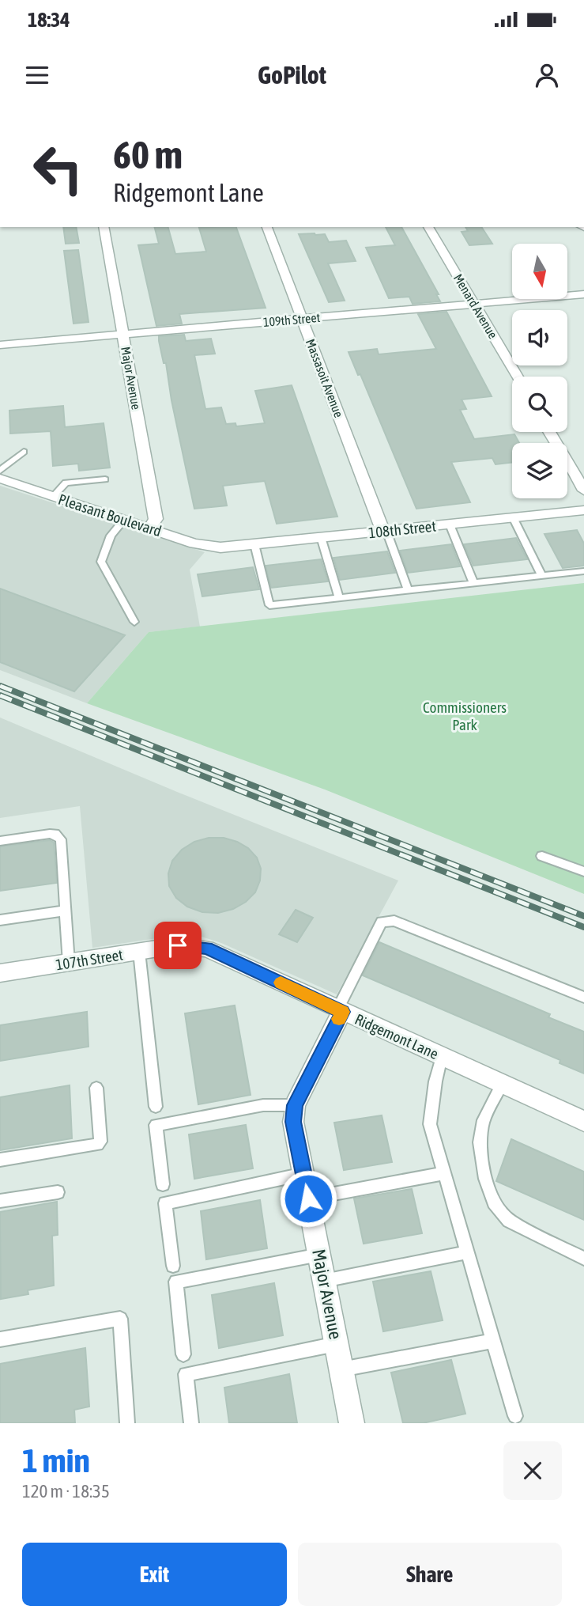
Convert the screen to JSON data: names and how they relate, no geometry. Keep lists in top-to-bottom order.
{
  "streets": {
    "street": [
      "Menard Avenue",
      "109th Street",
      "Major Avenue",
      "Massasoit Avenue",
      "Pleasant Boulevard",
      "108th Street",
      "107th Street",
      "Ridgemont Lane"
    ]
  },
  "crossings": [
    ["Menard Avenue", "109th Street"],
    ["109th Street", "Major Avenue"],
    ["109th Street", "Massasoit Avenue"],
    ["Major Avenue", "Pleasant Boulevard"],
    ["Major Avenue", "Ridgemont Lane"],
    ["Massasoit Avenue", "108th Street"],
    ["Pleasant Boulevard", "108th Street"],
    ["107th Street", "Ridgemont Lane"]
  ],
  "parks": ["Commissioners Park"],
  "north": "bottom",
  "page": {
    "status": "18:34",
    "header": "GoPilot",
    "turn": ["60 m", "Ridgemont Lane"],
    "heading": ["1 min", "120 m · 18:35"],
    "buttons": ["Exit", "Share"]
  }
}
